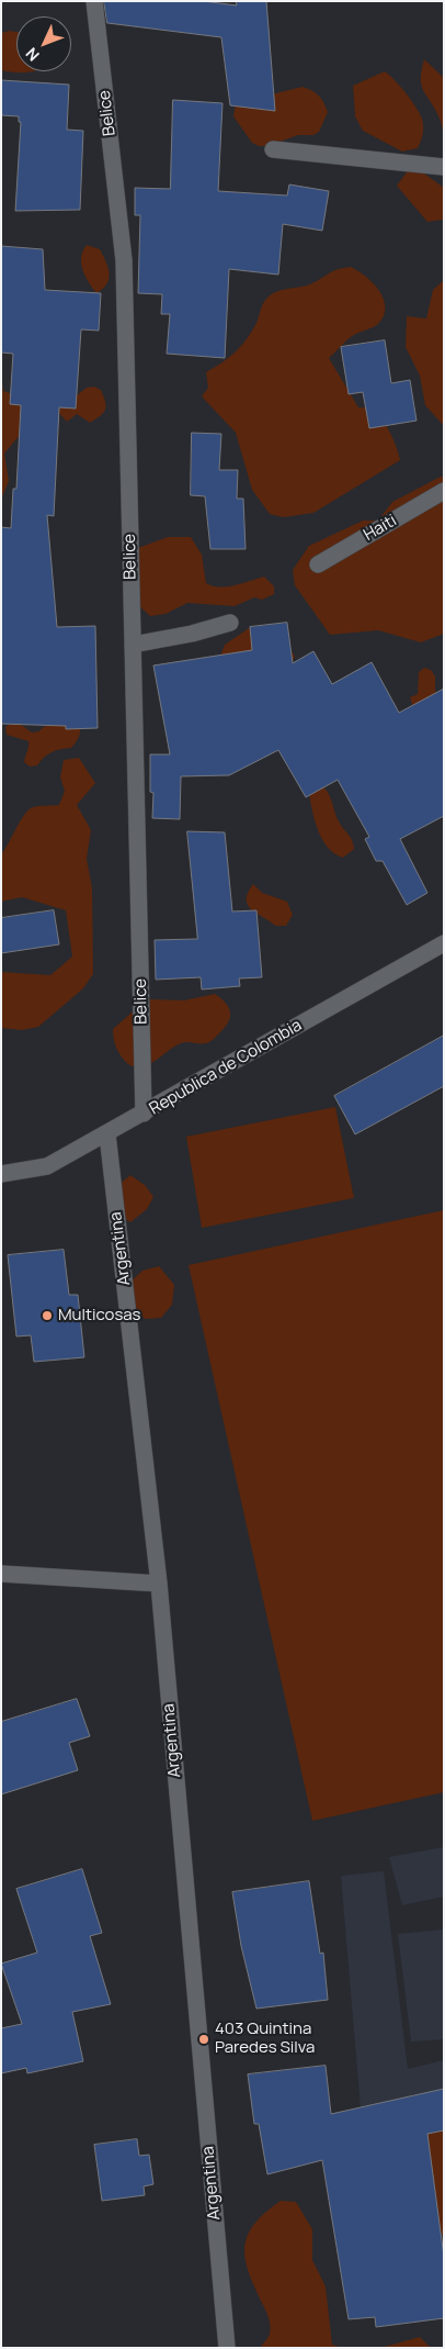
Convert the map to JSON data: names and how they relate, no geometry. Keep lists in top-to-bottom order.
{
  "streets": {
    "street": [
      "Belice",
      "Haiti",
      "Republica de Colombia",
      "Argentina"
    ]
  },
  "crossings": [
    ["Belice", "Republica de Colombia"],
    ["Republica de Colombia", "Argentina"]
  ],
  "places": ["Multicosas", "403 Quintina Paredes Silva"],
  "north": "bottom left"
}
